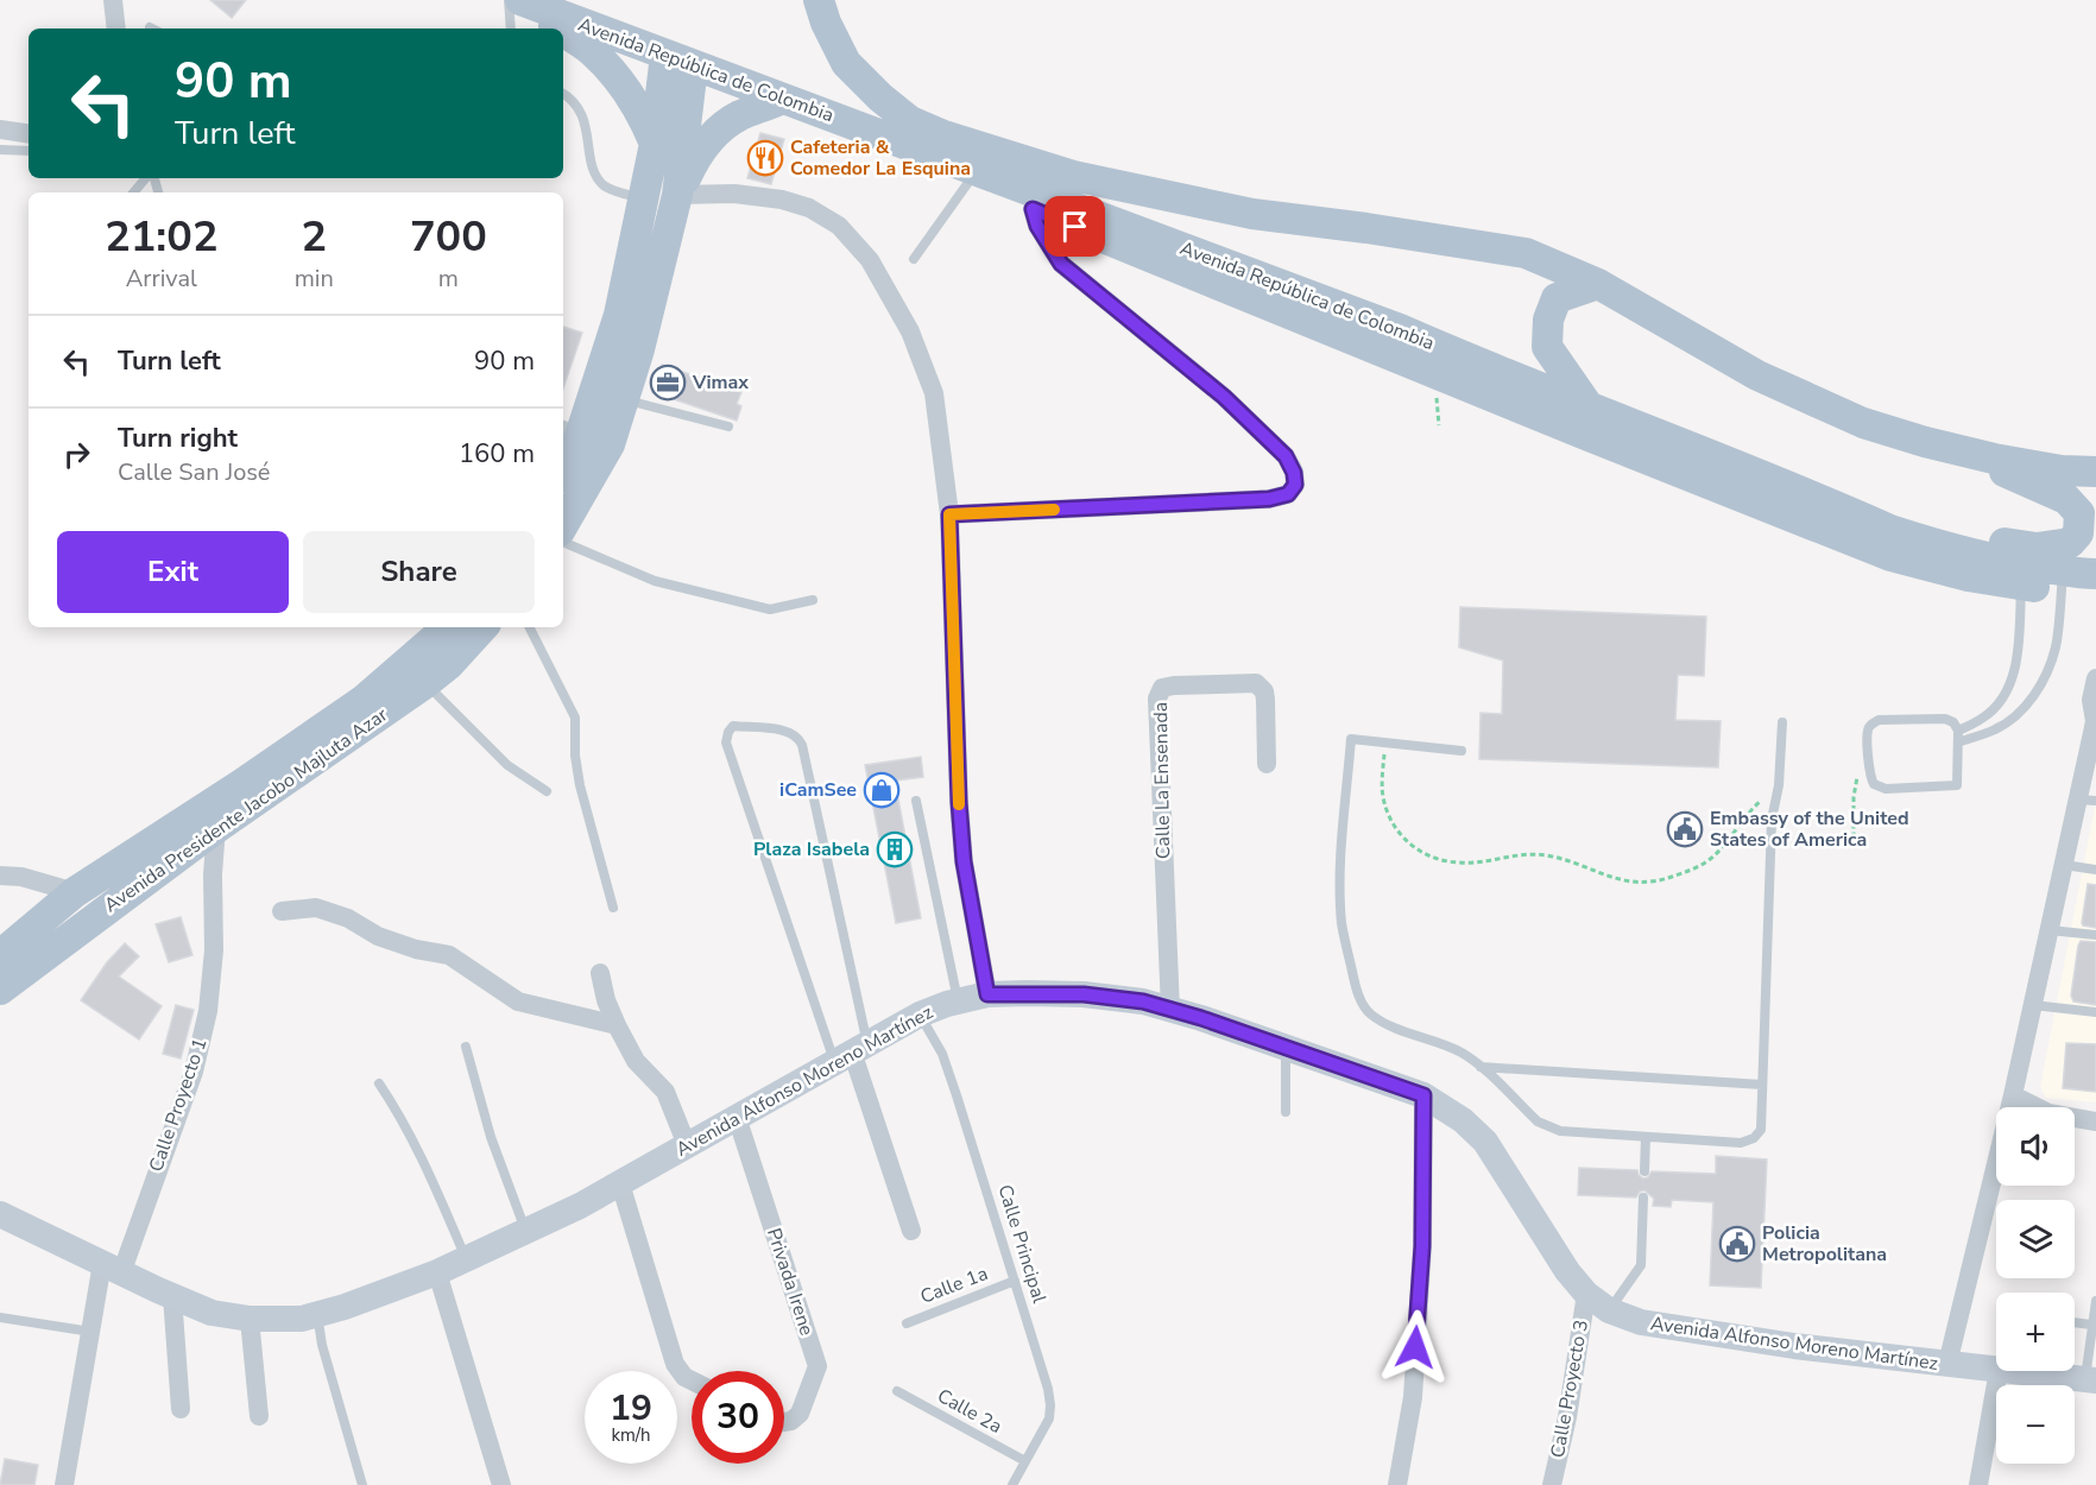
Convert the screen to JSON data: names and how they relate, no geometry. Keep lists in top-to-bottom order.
{
  "streets": {
    "main road": ["Avenida República de Colombia", "Avenida Presidente Jacobo Majluta Azar", "Avenida Alfonso Moreno Martínez"],
    "street": [
      "Calle La Ensenada",
      "Calle Proyecto 1",
      "Privada Irene",
      "Calle Proyecto 3"
    ],
    "lane": ["Calle Principal", "Calle 1a", "Calle 2a"]
  },
  "crossings": [
    ["Calle La Ensenada", "Avenida Alfonso Moreno Martínez"],
    ["Avenida Presidente Jacobo Majluta Azar", "Calle Proyecto 1"],
    ["Avenida Alfonso Moreno Martínez", "Calle Proyecto 1"],
    ["Avenida Alfonso Moreno Martínez", "Calle Principal"],
    ["Avenida Alfonso Moreno Martínez", "Privada Irene"],
    ["Avenida Alfonso Moreno Martínez", "Calle Proyecto 3"],
    ["Calle Principal", "Calle 1a"],
    ["Calle Principal", "Calle 2a"]
  ],
  "places": {
    "restaurant": ["Cafeteria & Comedor La Esquina"],
    "office": ["Vimax"],
    "shop": ["iCamSee"],
    "public building": ["Embassy of the United States of America", "Policia Metropolitana"],
    "building": ["Plaza Isabela"]
  },
  "page": {
    "turn": ["90 m", "Turn left"],
    "eta": [
      "21:02",
      "Arrival",
      "2",
      "min",
      "700",
      "m"
    ],
    "list": [
      {
        "name": "Turn left",
        "value": "90 m"
      },
      {
        "name": "Turn right",
        "note": "Calle San José",
        "value": "160 m"
      }
    ],
    "buttons": ["Exit", "Share"],
    "map_buttons": ["+", "−"],
    "speed": "19 km/h",
    "limit": "30"
  }
}
